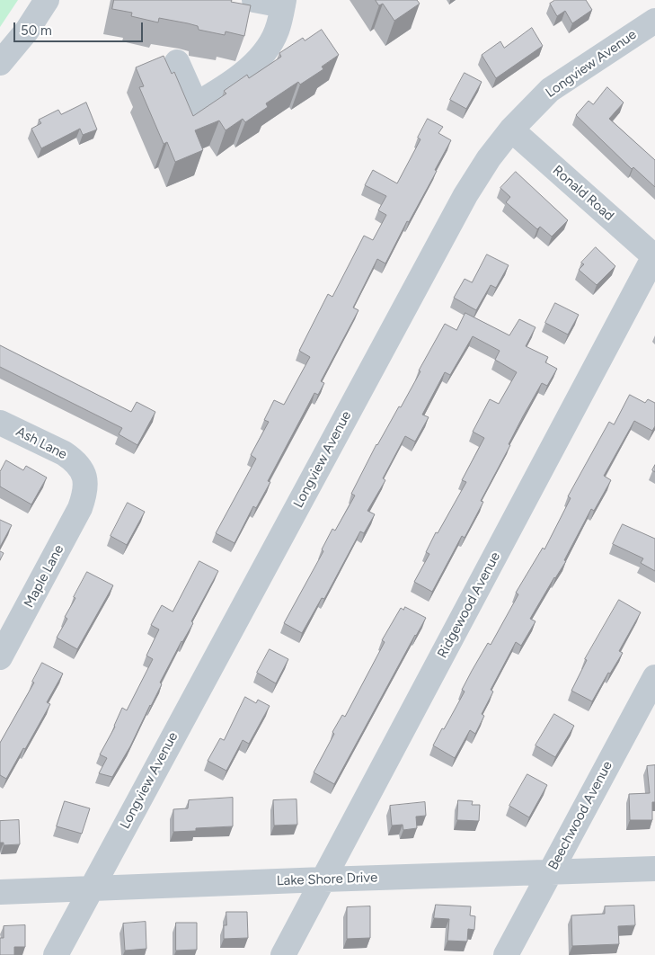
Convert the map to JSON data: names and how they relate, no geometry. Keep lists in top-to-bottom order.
{
  "streets": {
    "street": [
      "Longview Avenue",
      "Ronald Road",
      "Ash Lane",
      "Maple Lane",
      "Ridgewood Avenue",
      "Beechwood Avenue",
      "Lake Shore Drive"
    ]
  },
  "crossings": [
    ["Longview Avenue", "Ronald Road"],
    ["Longview Avenue", "Lake Shore Drive"],
    ["Ronald Road", "Ridgewood Avenue"],
    ["Ash Lane", "Maple Lane"],
    ["Ridgewood Avenue", "Lake Shore Drive"],
    ["Beechwood Avenue", "Lake Shore Drive"]
  ],
  "scale_bar": "50 m"
}
